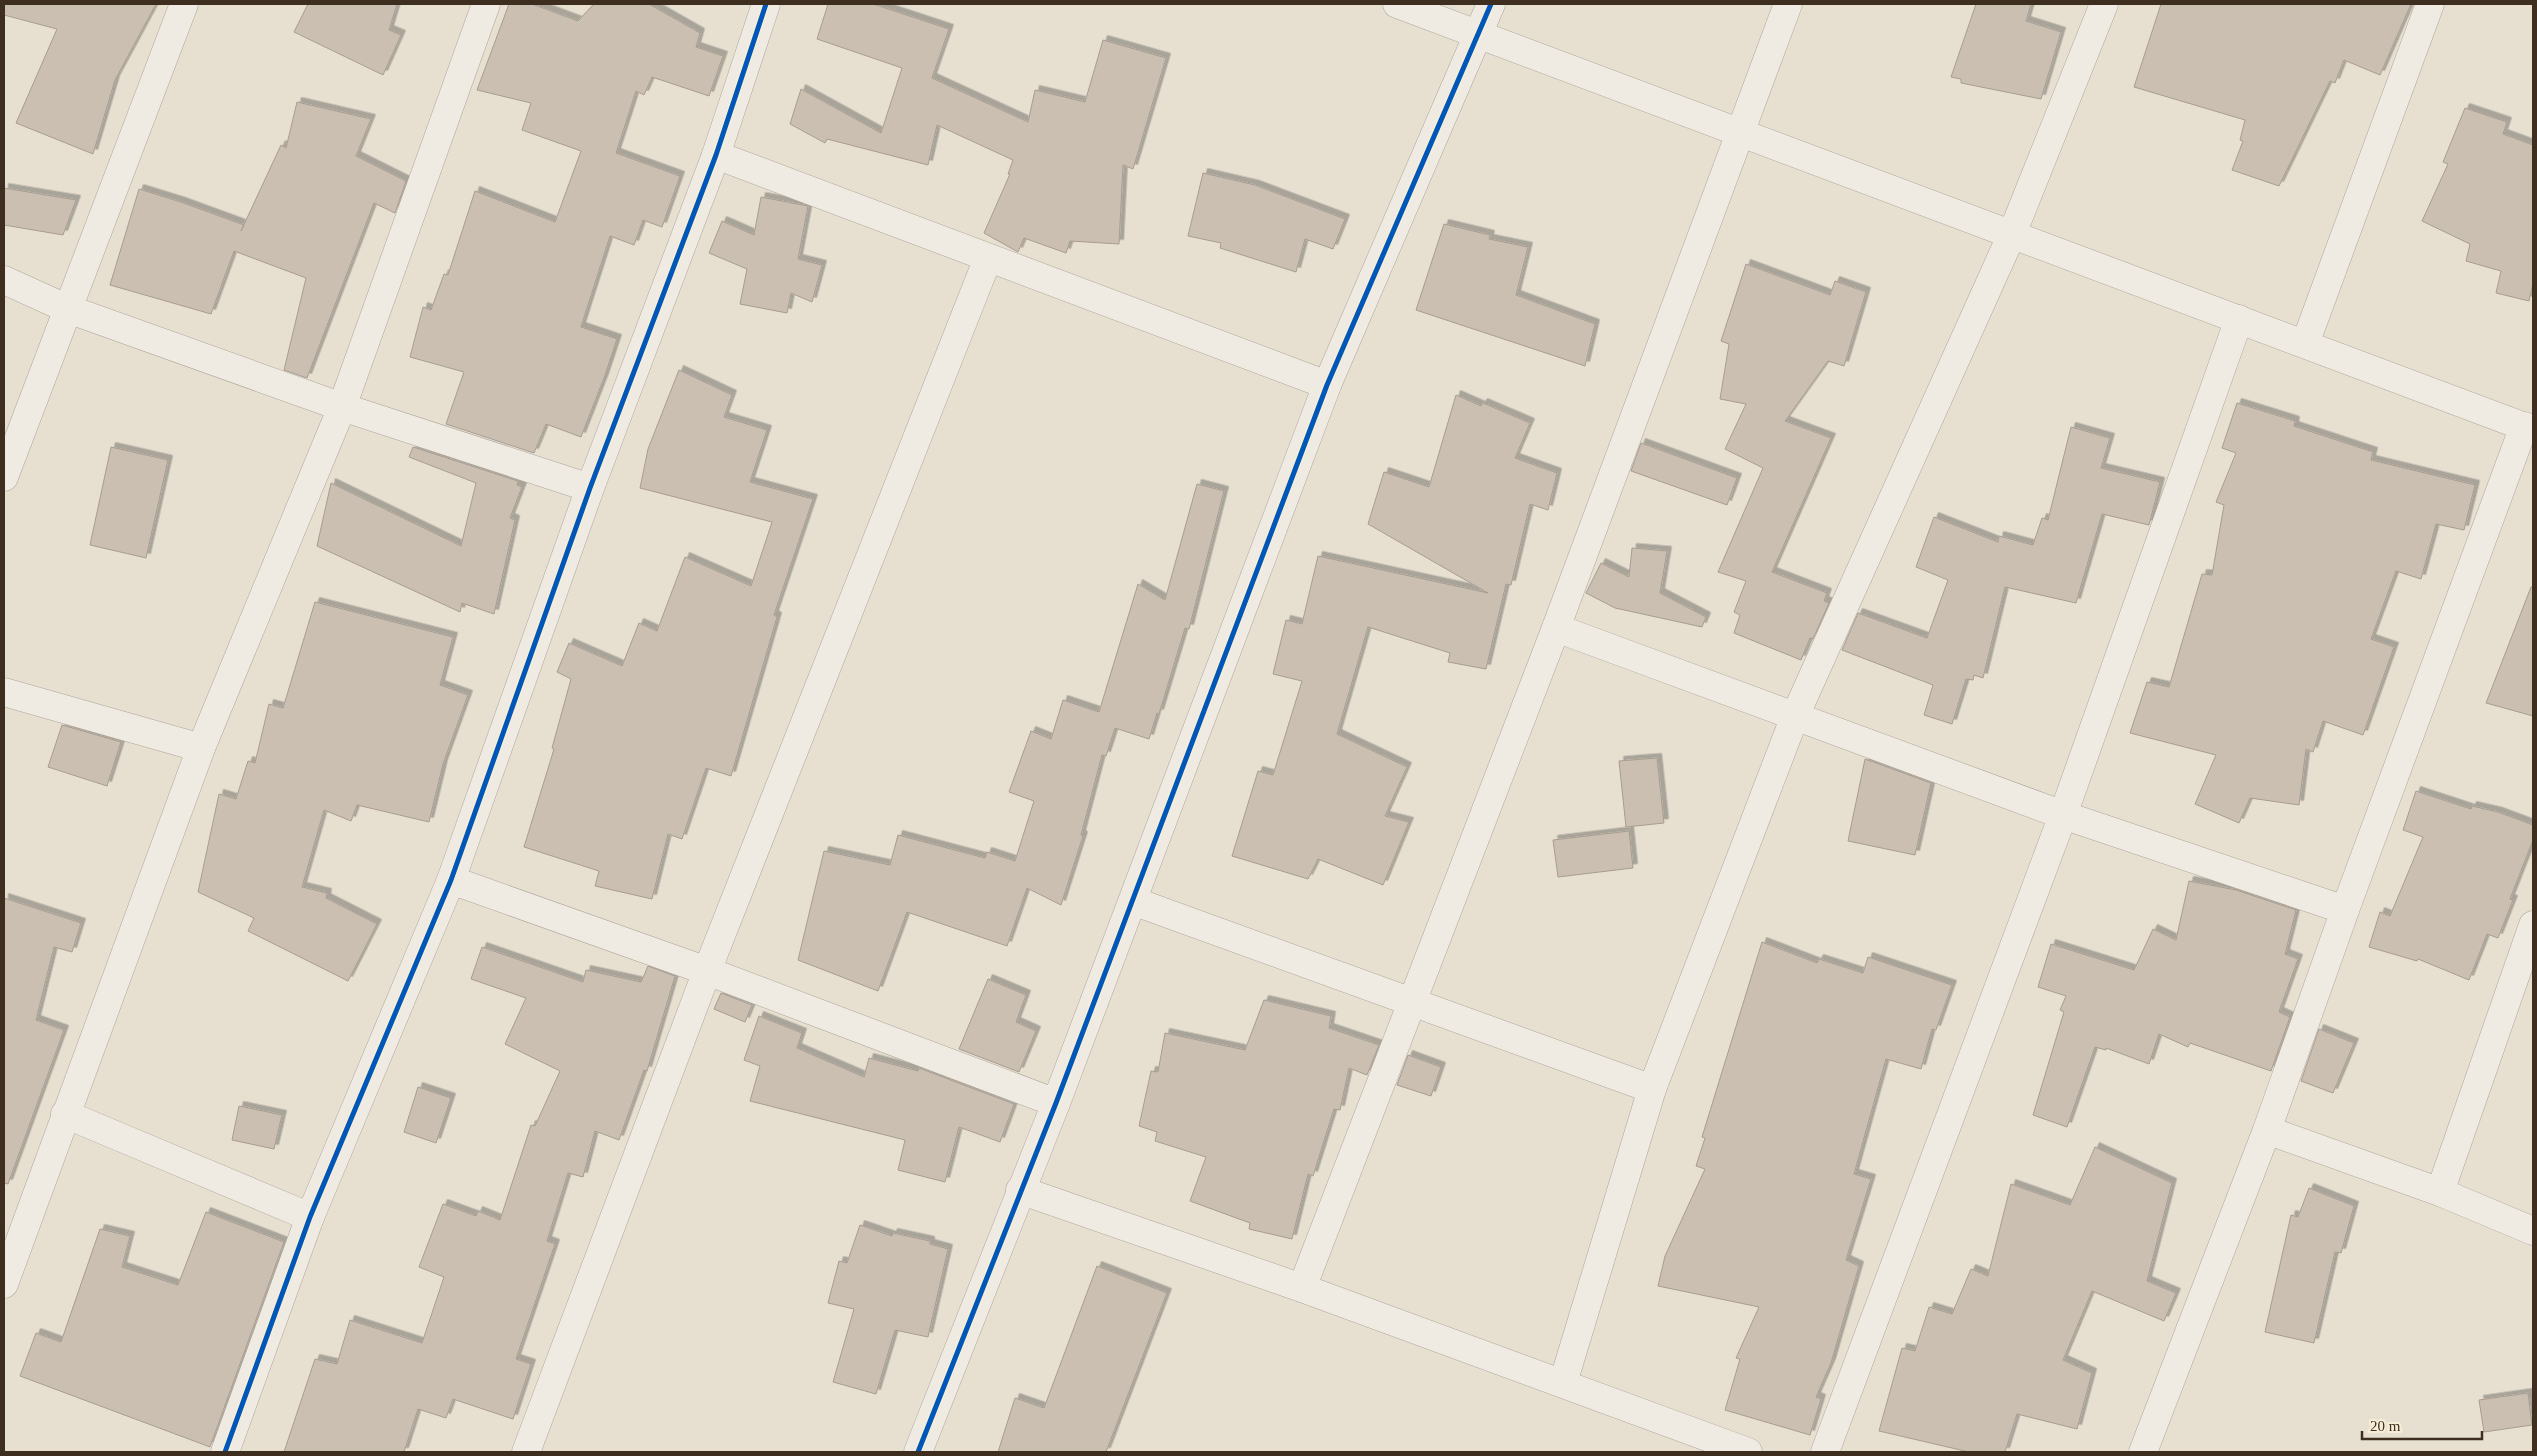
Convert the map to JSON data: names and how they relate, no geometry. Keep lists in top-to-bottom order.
{
  "scale_bar": "20 m"
}
